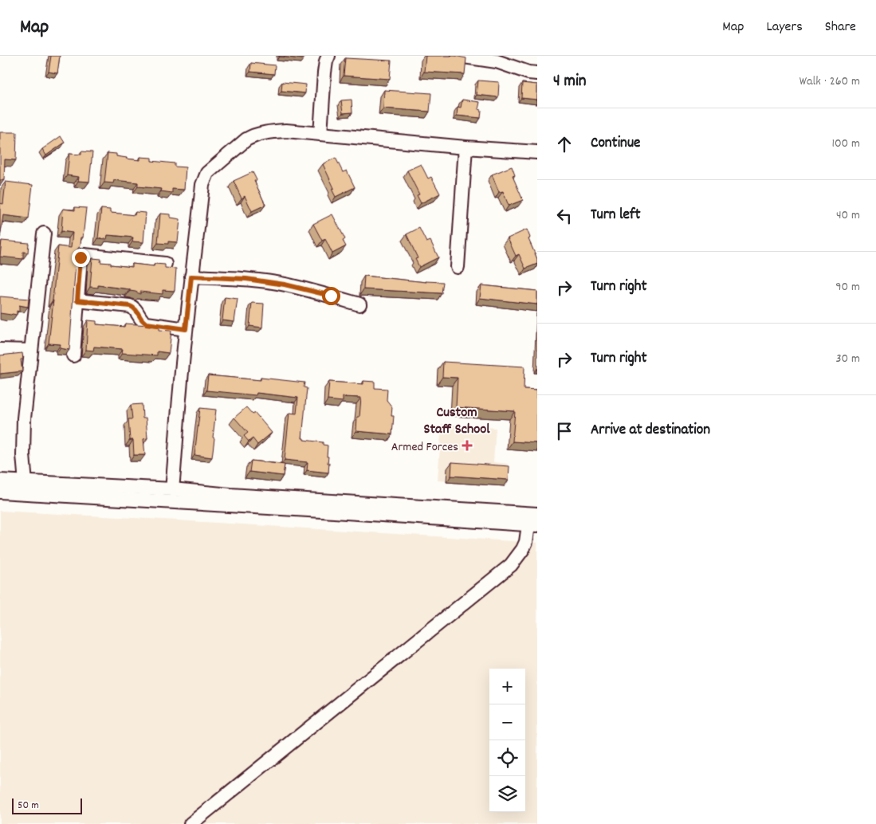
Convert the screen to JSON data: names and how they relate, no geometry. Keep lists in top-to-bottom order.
{
  "districts": ["Custom Staff School"],
  "places": {
    "health": ["Armed Forces"]
  },
  "scale_bar": "50 m",
  "page": {
    "header": "Map",
    "nav": ["Map", "Layers", "Share"],
    "heading": ["4 min", "Walk · 260 m"],
    "list": [
      ["Continue", "100 m"],
      ["Turn left", "40 m"],
      ["Turn right", "90 m"],
      ["Turn right", "30 m"],
      "Arrive at destination"
    ],
    "map_buttons": ["+", "−"],
    "scale": "50 m"
  }
}
